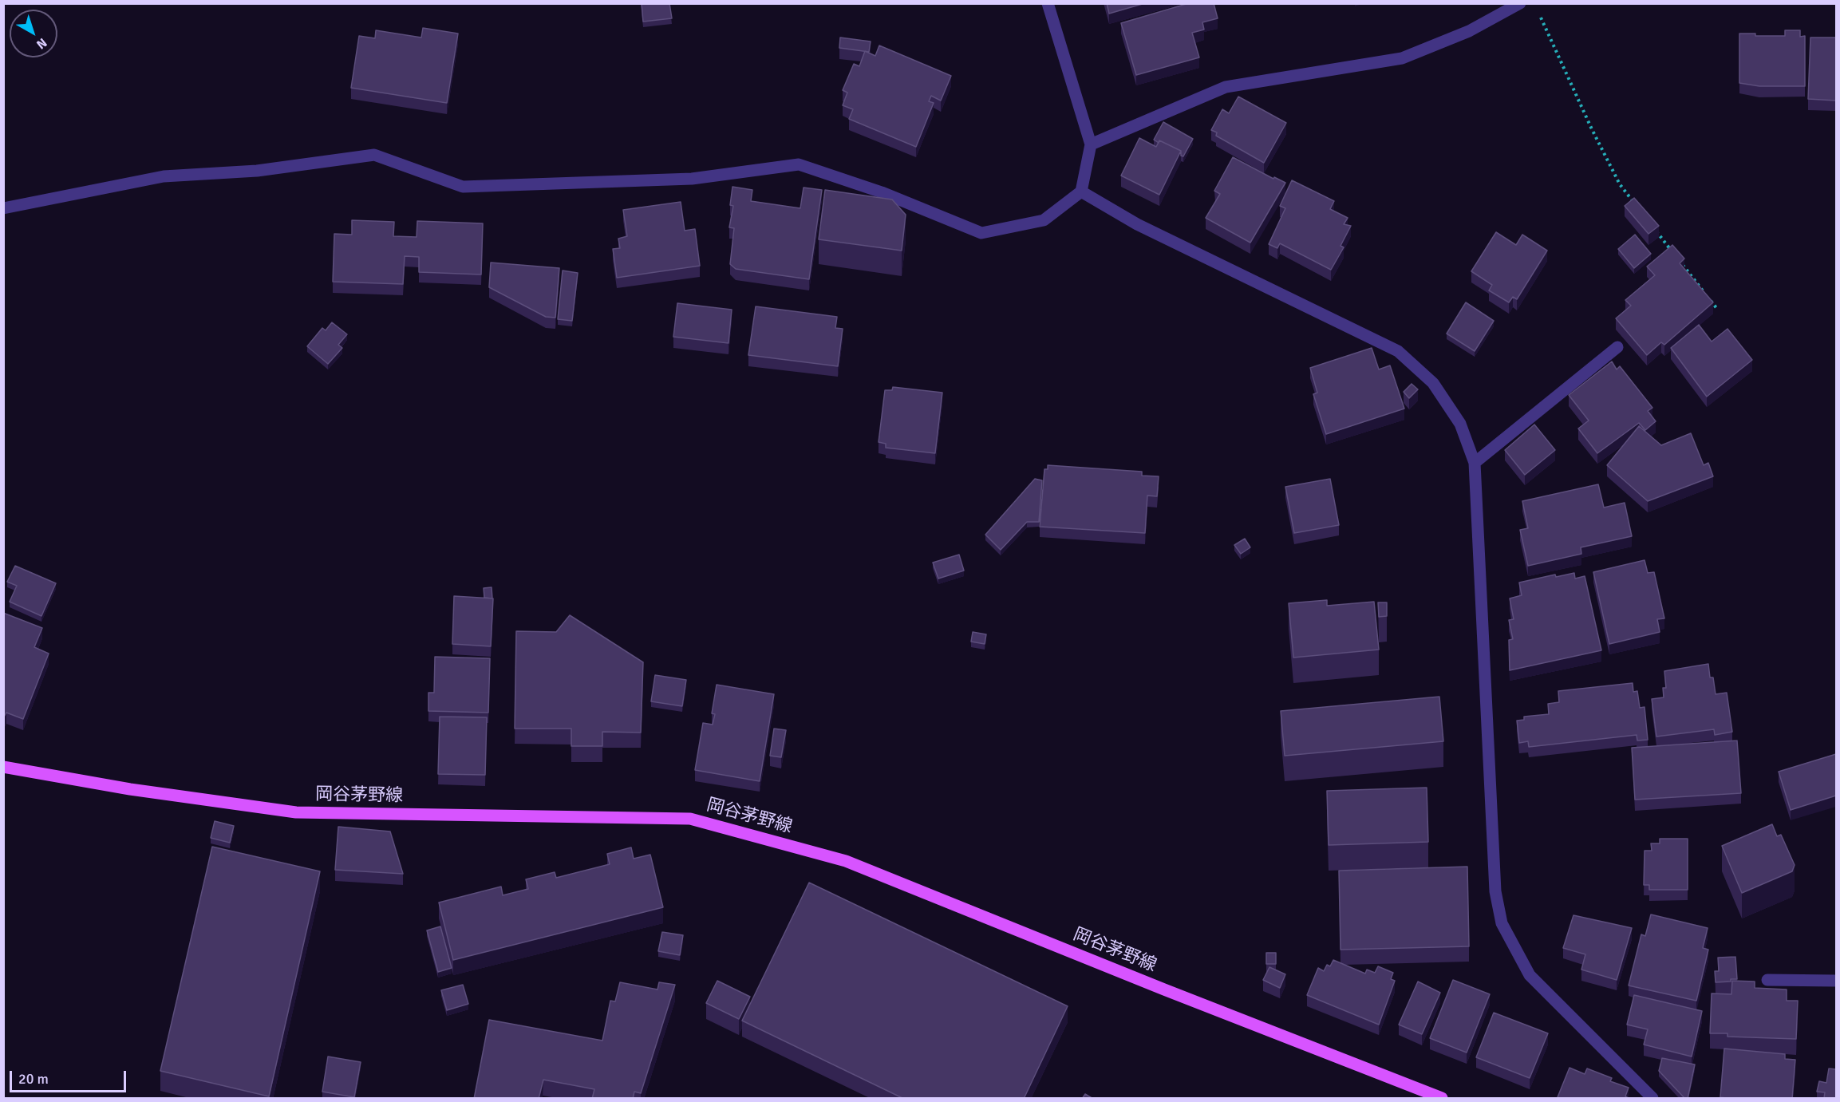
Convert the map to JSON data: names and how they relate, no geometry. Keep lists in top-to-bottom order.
{
  "streets": {
    "main road": ["岡谷茅野線"]
  },
  "scale_bar": "20 m",
  "north": "bottom right"
}
